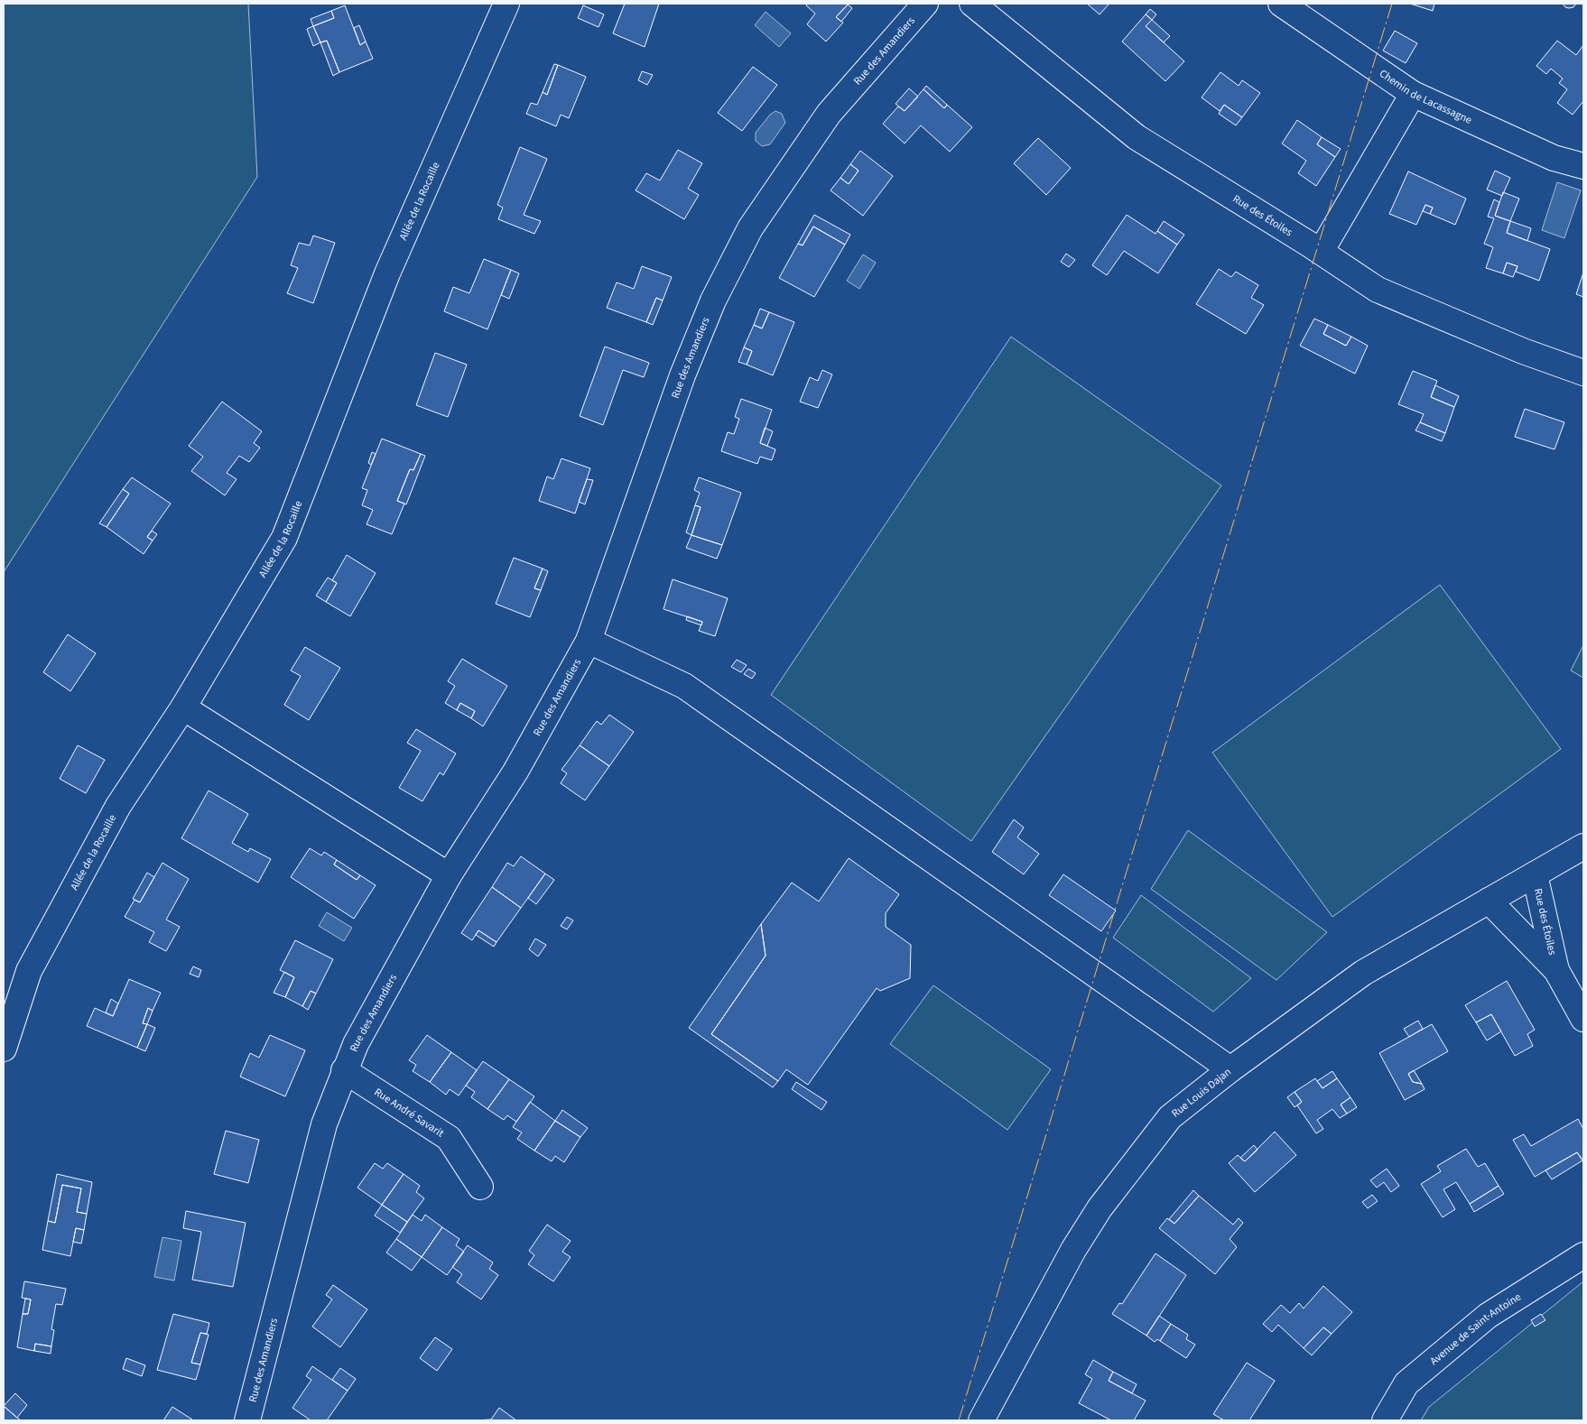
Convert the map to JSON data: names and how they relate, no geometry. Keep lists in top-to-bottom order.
{
  "streets": {
    "street": [
      "Rue des Amandiers",
      "Chemin de Lacassagne",
      "Allée de la Rocaille",
      "Rue des Étoiles",
      "Rue Louis Dajan",
      "Rue André Savarit",
      "Avenue de Saint-Antoine"
    ]
  },
  "crossings": [
    ["Rue des Amandiers", "Rue André Savarit"],
    ["Rue des Étoiles", "Rue Louis Dajan"]
  ]
}
